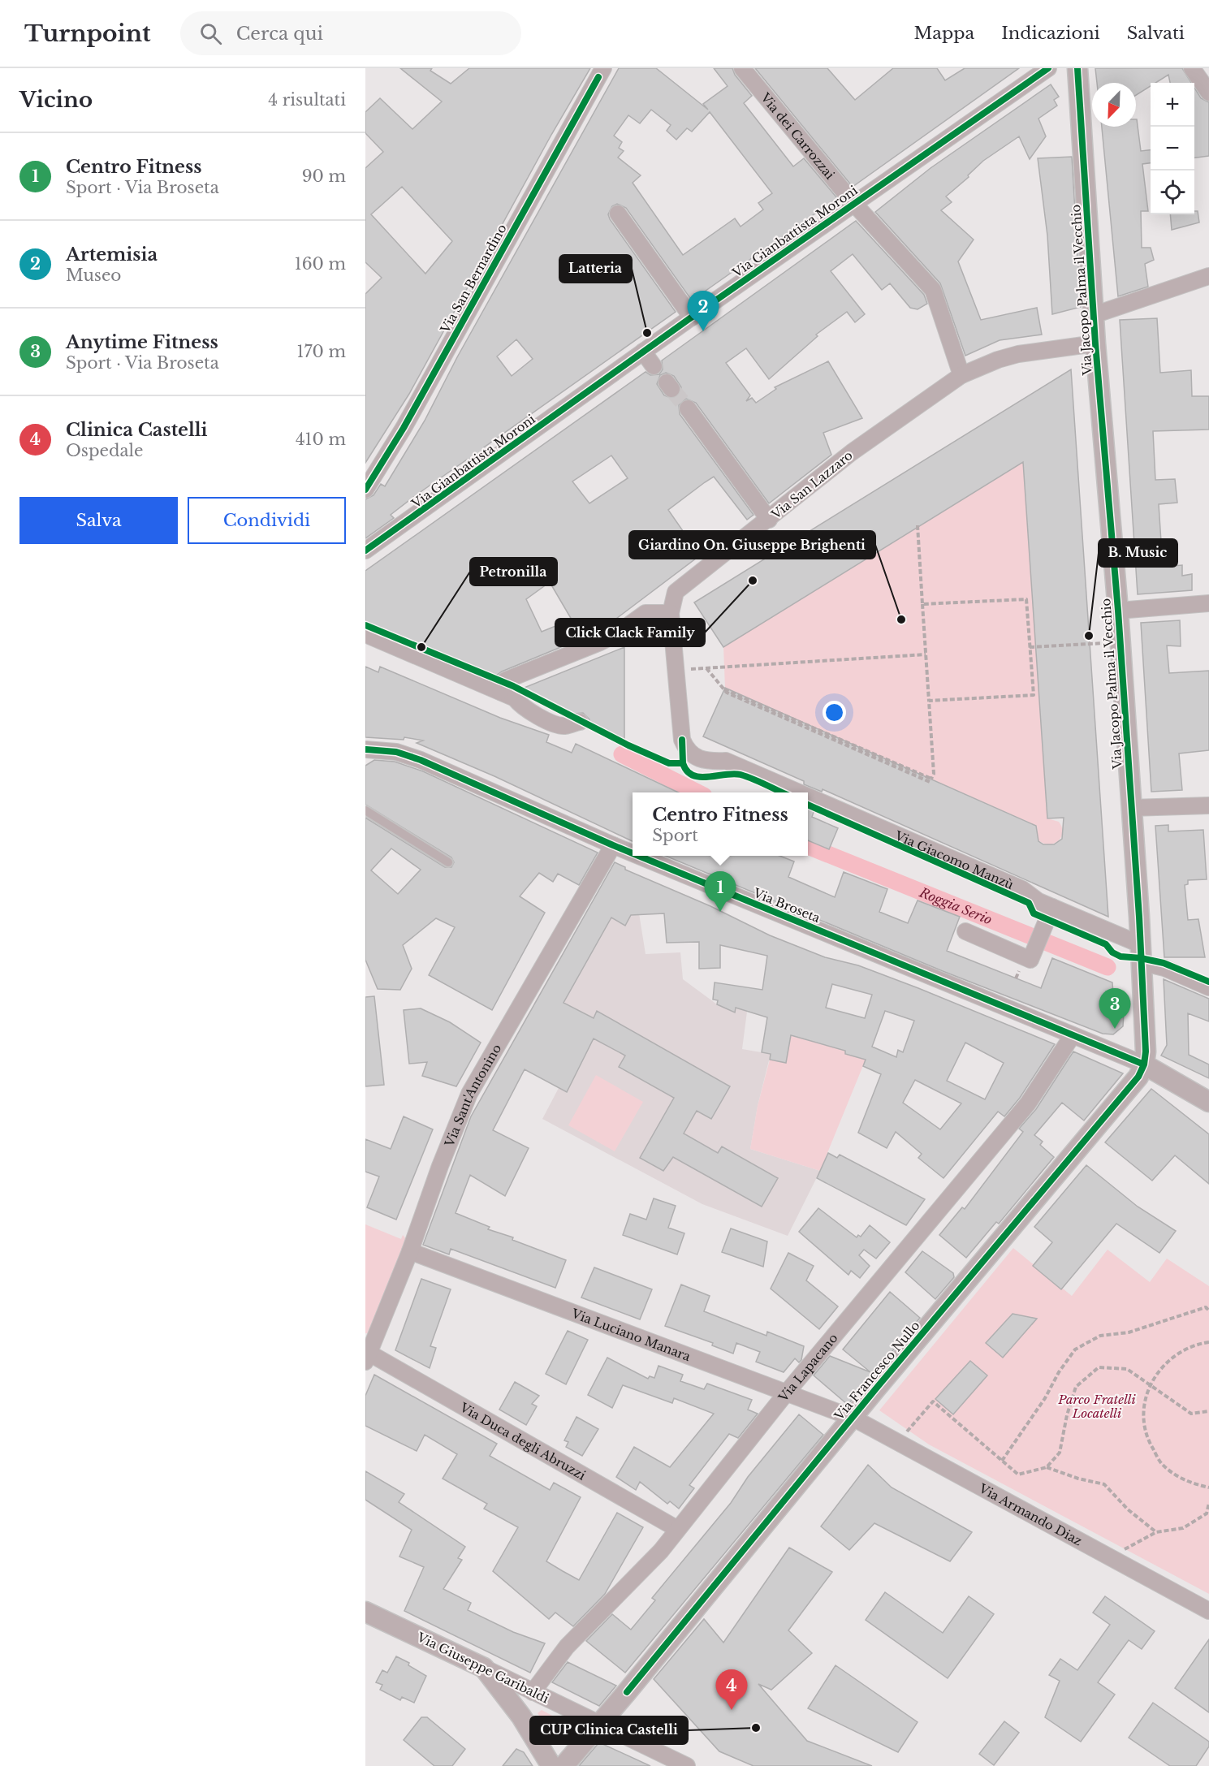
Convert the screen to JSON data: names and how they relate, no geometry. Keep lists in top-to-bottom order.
{
  "streets": {
    "street": [
      "Via dei Carrozzai",
      "Via Gianbattista Moroni",
      "Via San Bernardino",
      "Via Jacopo Palma il Vecchio",
      "Via San Lazzaro",
      "Via Giacomo Manzù",
      "Via Broseta",
      "Via Sant'Antonino",
      "Via Luciano Manara",
      "Via Lapacano",
      "Via Francesco Nullo",
      "Via Duca degli Abruzzi",
      "Via Armando Diaz",
      "Via Giuseppe Garibaldi"
    ]
  },
  "crossings": [
    ["Via dei Carrozzai", "Via Gianbattista Moroni"],
    ["Via Jacopo Palma il Vecchio", "Via San Lazzaro"],
    ["Via Jacopo Palma il Vecchio", "Via Giacomo Manzù"],
    ["Via Jacopo Palma il Vecchio", "Via Broseta"],
    ["Via Jacopo Palma il Vecchio", "Via Francesco Nullo"],
    ["Via San Lazzaro", "Via Giacomo Manzù"],
    ["Via Broseta", "Via Sant'Antonino"],
    ["Via Broseta", "Via Lapacano"],
    ["Via Broseta", "Via Francesco Nullo"],
    ["Via Sant'Antonino", "Via Luciano Manara"],
    ["Via Sant'Antonino", "Via Duca degli Abruzzi"],
    ["Via Luciano Manara", "Via Lapacano"],
    ["Via Luciano Manara", "Via Francesco Nullo"],
    ["Via Luciano Manara", "Via Armando Diaz"],
    ["Via Lapacano", "Via Duca degli Abruzzi"],
    ["Via Lapacano", "Via Giuseppe Garibaldi"],
    ["Via Francesco Nullo", "Via Armando Diaz"],
    ["Via Francesco Nullo", "Via Giuseppe Garibaldi"]
  ],
  "water": ["Roggia Serio"],
  "parks": ["Parco Fratelli Locatelli"],
  "places": [
    "Latteria",
    "Click Clack Family",
    "Giardino On. Giuseppe Brighenti",
    "B. Music",
    "Petronilla",
    "CUP Clinica Castelli"
  ],
  "north": "bottom left",
  "page": {
    "header": "Turnpoint",
    "search": "Cerca qui",
    "nav": ["Mappa", "Indicazioni", "Salvati"],
    "heading": ["Vicino", "4 risultati"],
    "map_buttons": ["+", "−"],
    "list": [
      {
        "mark": "1",
        "name": "Centro Fitness",
        "note": "Sport · Via Broseta",
        "value": "90 m"
      },
      {
        "mark": "2",
        "name": "Artemisia",
        "note": "Museo",
        "value": "160 m"
      },
      {
        "mark": "3",
        "name": "Anytime Fitness",
        "note": "Sport · Via Broseta",
        "value": "170 m"
      },
      {
        "mark": "4",
        "name": "Clinica Castelli",
        "note": "Ospedale",
        "value": "410 m"
      }
    ],
    "pins": [
      "2",
      "1",
      "3",
      "4"
    ],
    "buttons": ["Salva", "Condividi"],
    "popup": ["Centro Fitness", "Sport"]
  }
}
